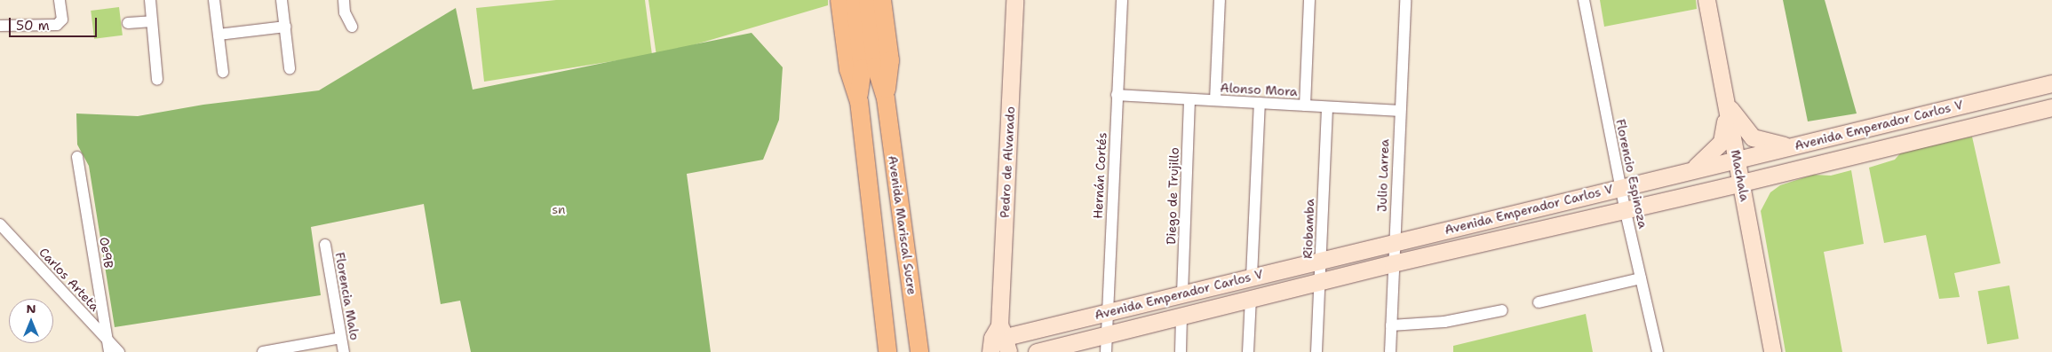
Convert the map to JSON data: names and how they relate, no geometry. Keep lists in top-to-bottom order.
{
  "streets": {
    "main road": [
      "Avenida Emperador Carlos V",
      "Pedro de Alvarado",
      "Machala",
      "Avenida Mariscal Sucre"
    ],
    "street": [
      "Alonso Mora",
      "Florencio Espinoza",
      "Hernán Cortés",
      "Julio Larrea",
      "Diego de Trujillo",
      "Riobamba",
      "Oe9B",
      "Carlos Arteta",
      "Florencia Malo"
    ]
  },
  "crossings": [
    ["Alonso Mora", "Hernán Cortés"],
    ["Alonso Mora", "Julio Larrea"],
    ["Alonso Mora", "Diego de Trujillo"],
    ["Alonso Mora", "Riobamba"],
    ["Avenida Emperador Carlos V", "Pedro de Alvarado"],
    ["Avenida Emperador Carlos V", "Florencio Espinoza"],
    ["Avenida Emperador Carlos V", "Hernán Cortés"],
    ["Avenida Emperador Carlos V", "Julio Larrea"],
    ["Avenida Emperador Carlos V", "Machala"],
    ["Avenida Emperador Carlos V", "Diego de Trujillo"],
    ["Avenida Emperador Carlos V", "Riobamba"],
    ["Oe9B", "Carlos Arteta"]
  ],
  "parks": ["sn"],
  "scale_bar": "50 m",
  "north": "top"
}
